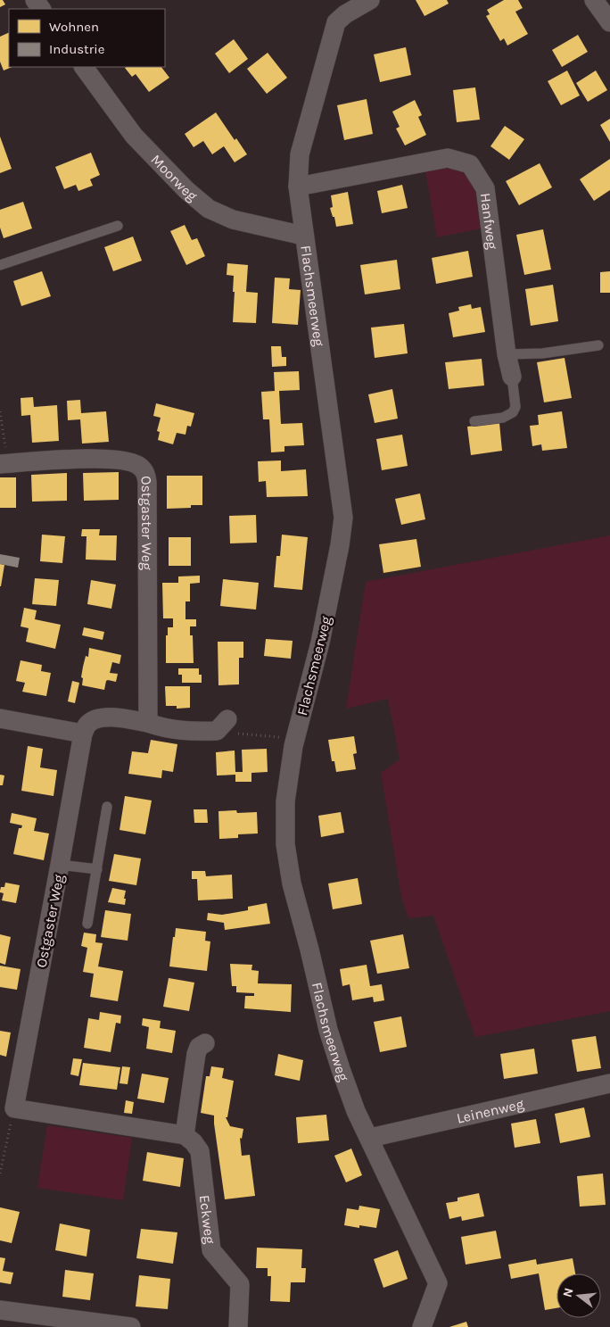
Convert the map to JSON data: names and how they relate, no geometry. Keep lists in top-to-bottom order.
{
  "streets": {
    "street": [
      "Moorweg",
      "Hanfweg",
      "Flachsmeerweg",
      "Ostgaster Weg",
      "Leinenweg",
      "Eckweg"
    ]
  },
  "crossings": [
    ["Moorweg", "Flachsmeerweg"],
    ["Hanfweg", "Flachsmeerweg"],
    ["Flachsmeerweg", "Leinenweg"]
  ],
  "legend": ["Wohnen", "Industrie"],
  "north": "left"
}
